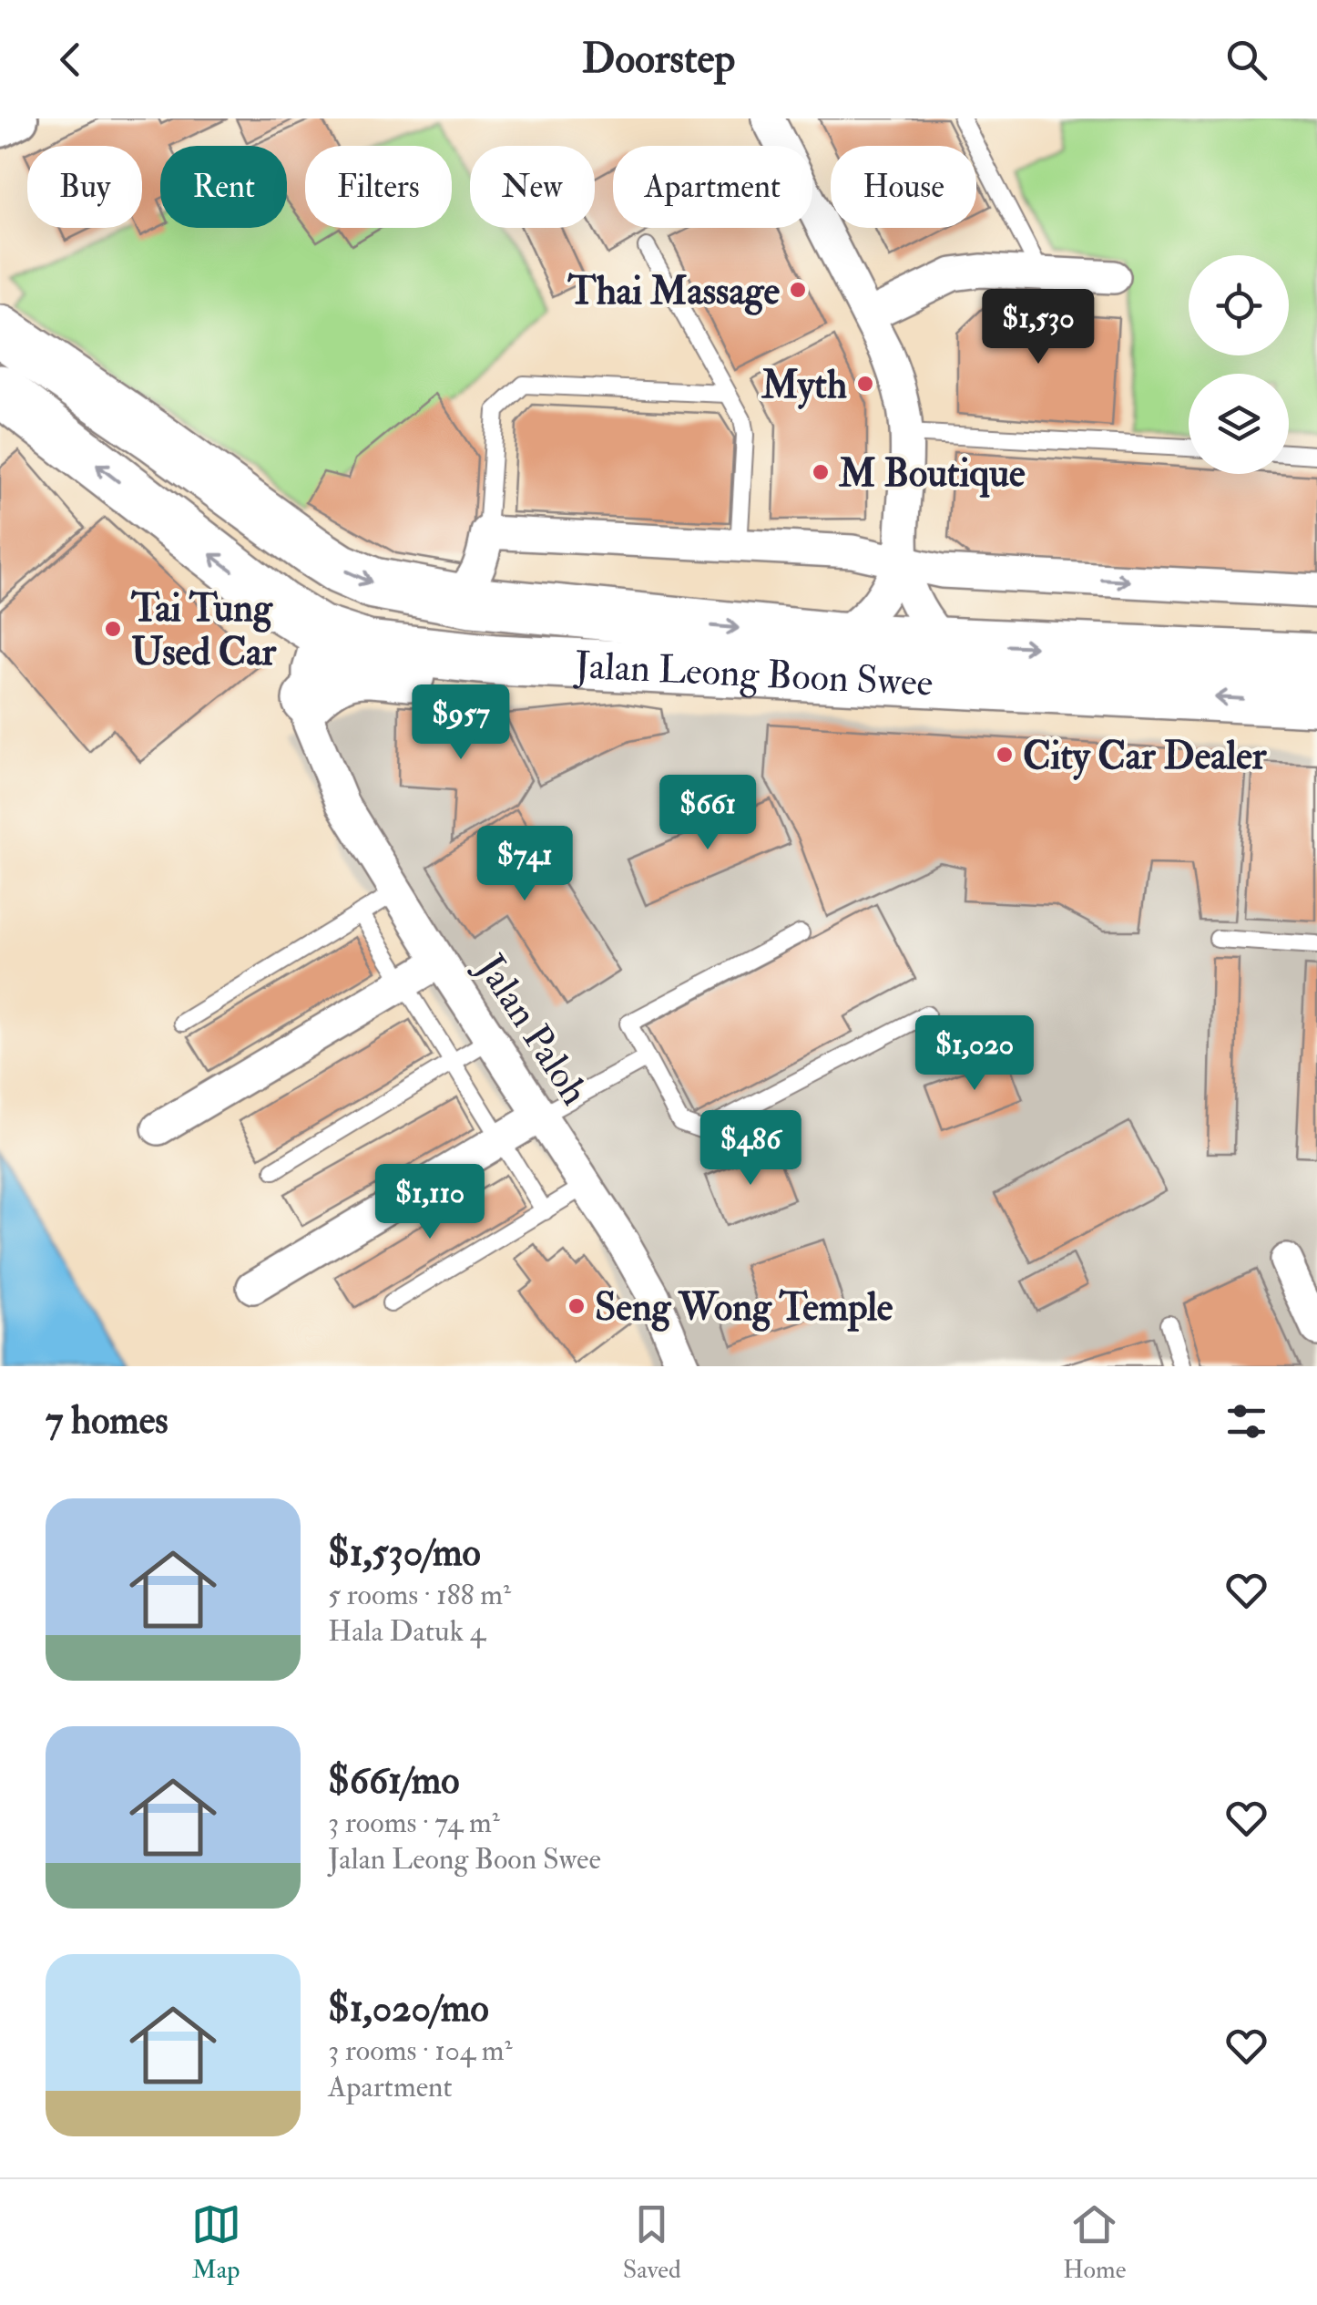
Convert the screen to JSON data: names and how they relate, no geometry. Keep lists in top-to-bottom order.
{
  "streets": {
    "main road": ["Jalan Leong Boon Swee"],
    "street": ["Jalan Paloh"]
  },
  "crossings": [
    ["Jalan Leong Boon Swee", "Jalan Paloh"]
  ],
  "places": [
    "Thai Massage",
    "Myth",
    "M Boutique",
    "Tai Tung Used Car",
    "City Car Dealer",
    "Seng Wong Temple"
  ],
  "page": {
    "header": "Doorstep",
    "chip": [
      "Buy",
      "Rent",
      "Filters",
      "New",
      "Apartment",
      "House"
    ],
    "price": [
      "$1,530",
      "$957",
      "$661",
      "$741",
      "$1,020",
      "$486",
      "$1,110"
    ],
    "heading": "7 homes",
    "list": [
      {
        "name": "$1,530/mo",
        "note": "5 rooms · 188 m² · Hala Datuk 4"
      },
      {
        "name": "$661/mo",
        "note": "3 rooms · 74 m² · Jalan Leong Boon Swee"
      },
      {
        "name": "$1,020/mo",
        "note": "3 rooms · 104 m² · Apartment"
      }
    ],
    "tabs": ["Map", "Saved", "Home"]
  }
}
